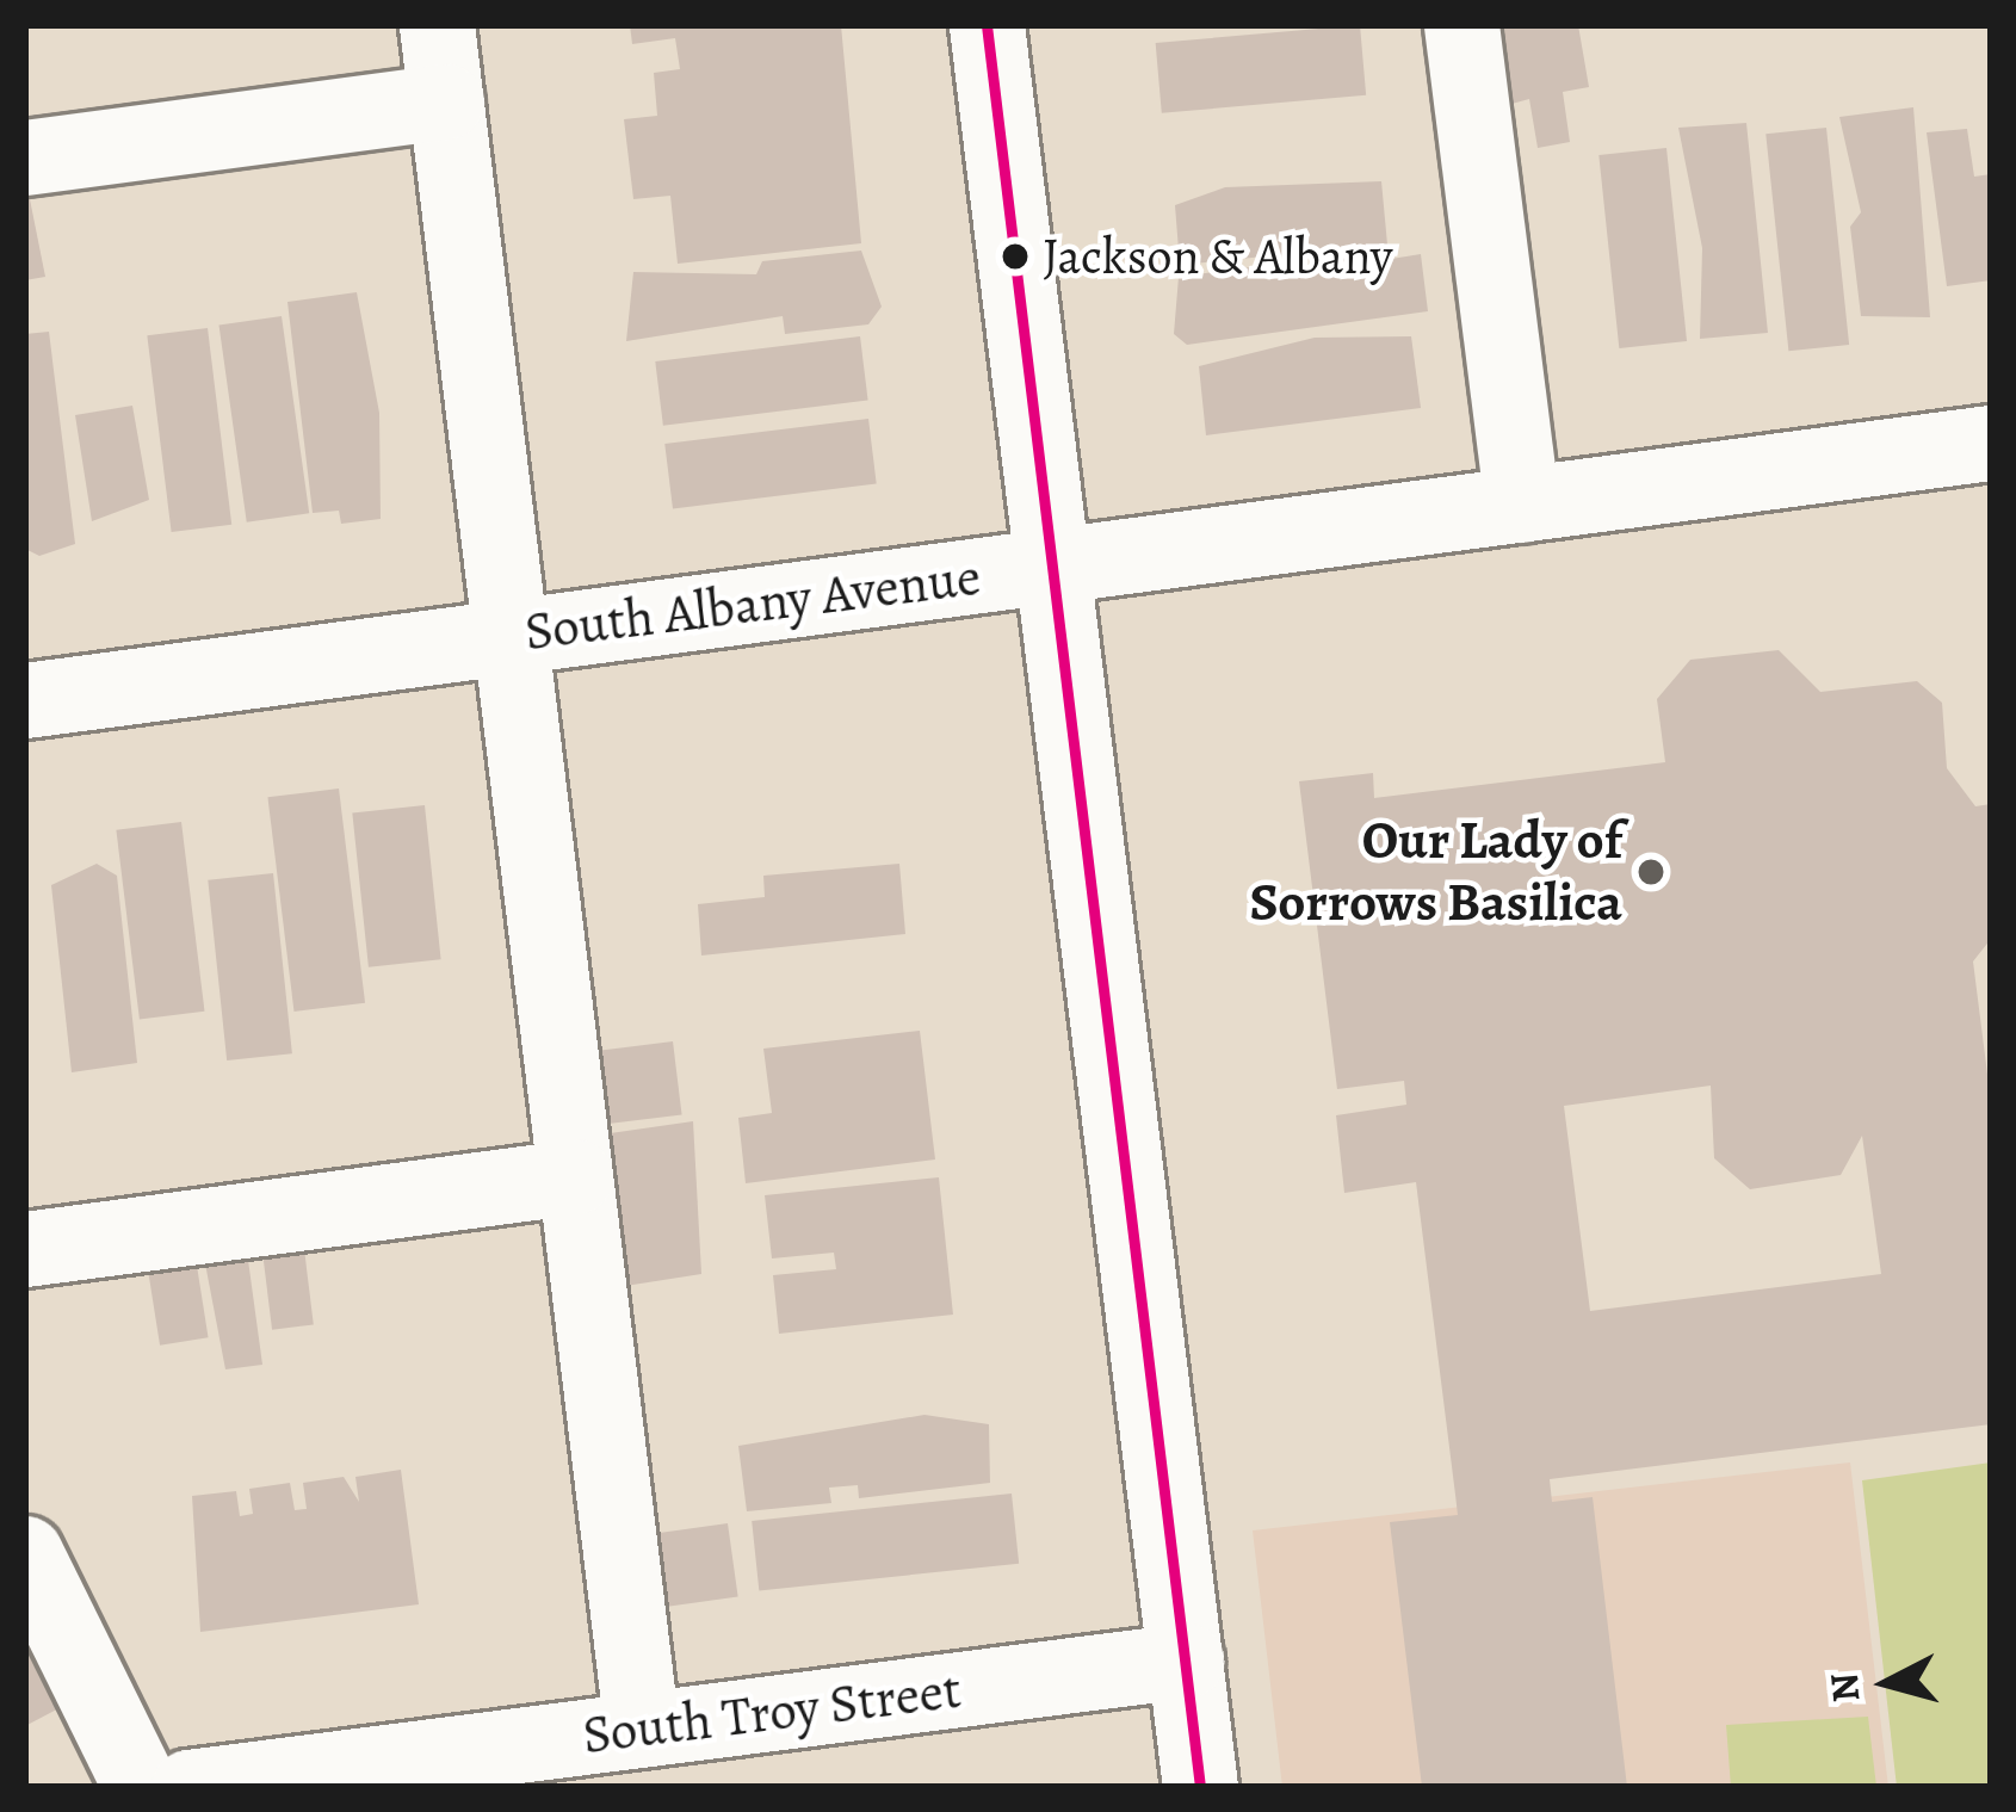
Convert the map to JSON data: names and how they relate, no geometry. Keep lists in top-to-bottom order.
{
  "streets": {
    "street": ["South Albany Avenue", "South Troy Street"]
  },
  "places": ["Jackson & Albany", "Our Lady of Sorrows Basilica"],
  "north": "left"
}
